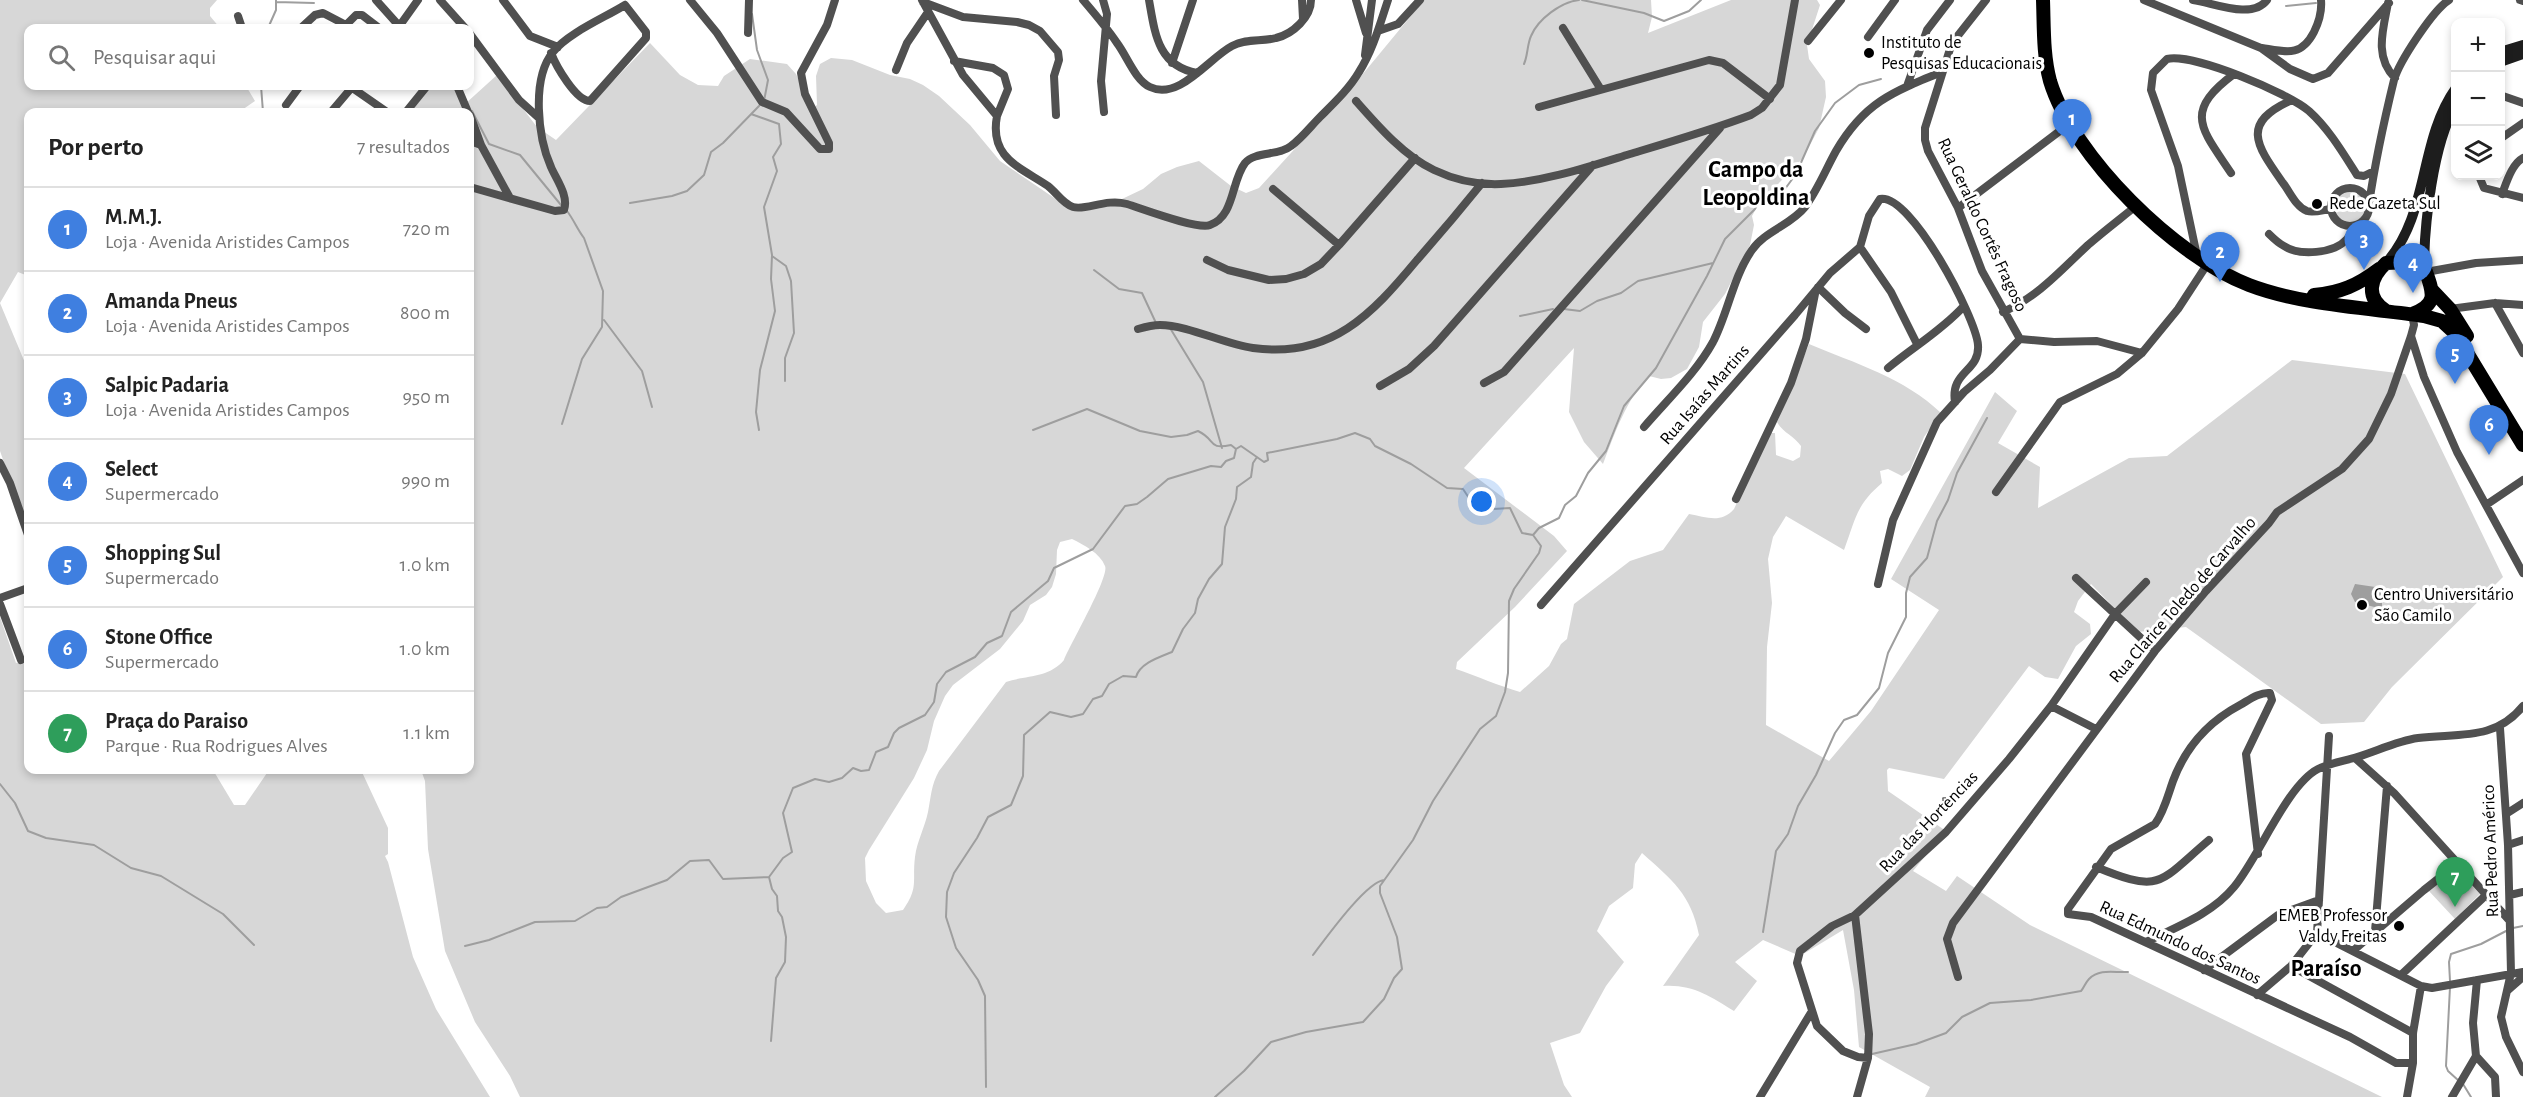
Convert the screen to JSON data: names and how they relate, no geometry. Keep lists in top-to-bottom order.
{
  "streets": {
    "street": [
      "Rua Geraldo Cortês Fragoso",
      "Rua Isaías Martins",
      "Rua Clarice Toledo de Carvalho",
      "Rua das Hortências",
      "Rua Pedro Américo",
      "Rua Edmundo dos Santos"
    ]
  },
  "districts": ["Campo da Leopoldina", "Paraíso"],
  "places": [
    "Instituto de Pesquisas Educacionais",
    "Rede Gazeta Sul",
    "Centro Universitário São Camilo",
    "EMEB Professor Valdy Freitas"
  ],
  "page": {
    "map_buttons": ["+", "−"],
    "search": "Pesquisar aqui",
    "pins": [
      "1",
      "3",
      "2",
      "4",
      "5",
      "6",
      "7"
    ],
    "heading": ["Por perto", "7 resultados"],
    "list": [
      {
        "mark": "1",
        "name": "M.M.J.",
        "note": "Loja · Avenida Aristides Campos",
        "value": "720 m"
      },
      {
        "mark": "2",
        "name": "Amanda Pneus",
        "note": "Loja · Avenida Aristides Campos",
        "value": "800 m"
      },
      {
        "mark": "3",
        "name": "Salpic Padaria",
        "note": "Loja · Avenida Aristides Campos",
        "value": "950 m"
      },
      {
        "mark": "4",
        "name": "Select",
        "note": "Supermercado",
        "value": "990 m"
      },
      {
        "mark": "5",
        "name": "Shopping Sul",
        "note": "Supermercado",
        "value": "1.0 km"
      },
      {
        "mark": "6",
        "name": "Stone Office",
        "note": "Supermercado",
        "value": "1.0 km"
      },
      {
        "mark": "7",
        "name": "Praça do Paraiso",
        "note": "Parque · Rua Rodrigues Alves",
        "value": "1.1 km"
      }
    ]
  }
}
